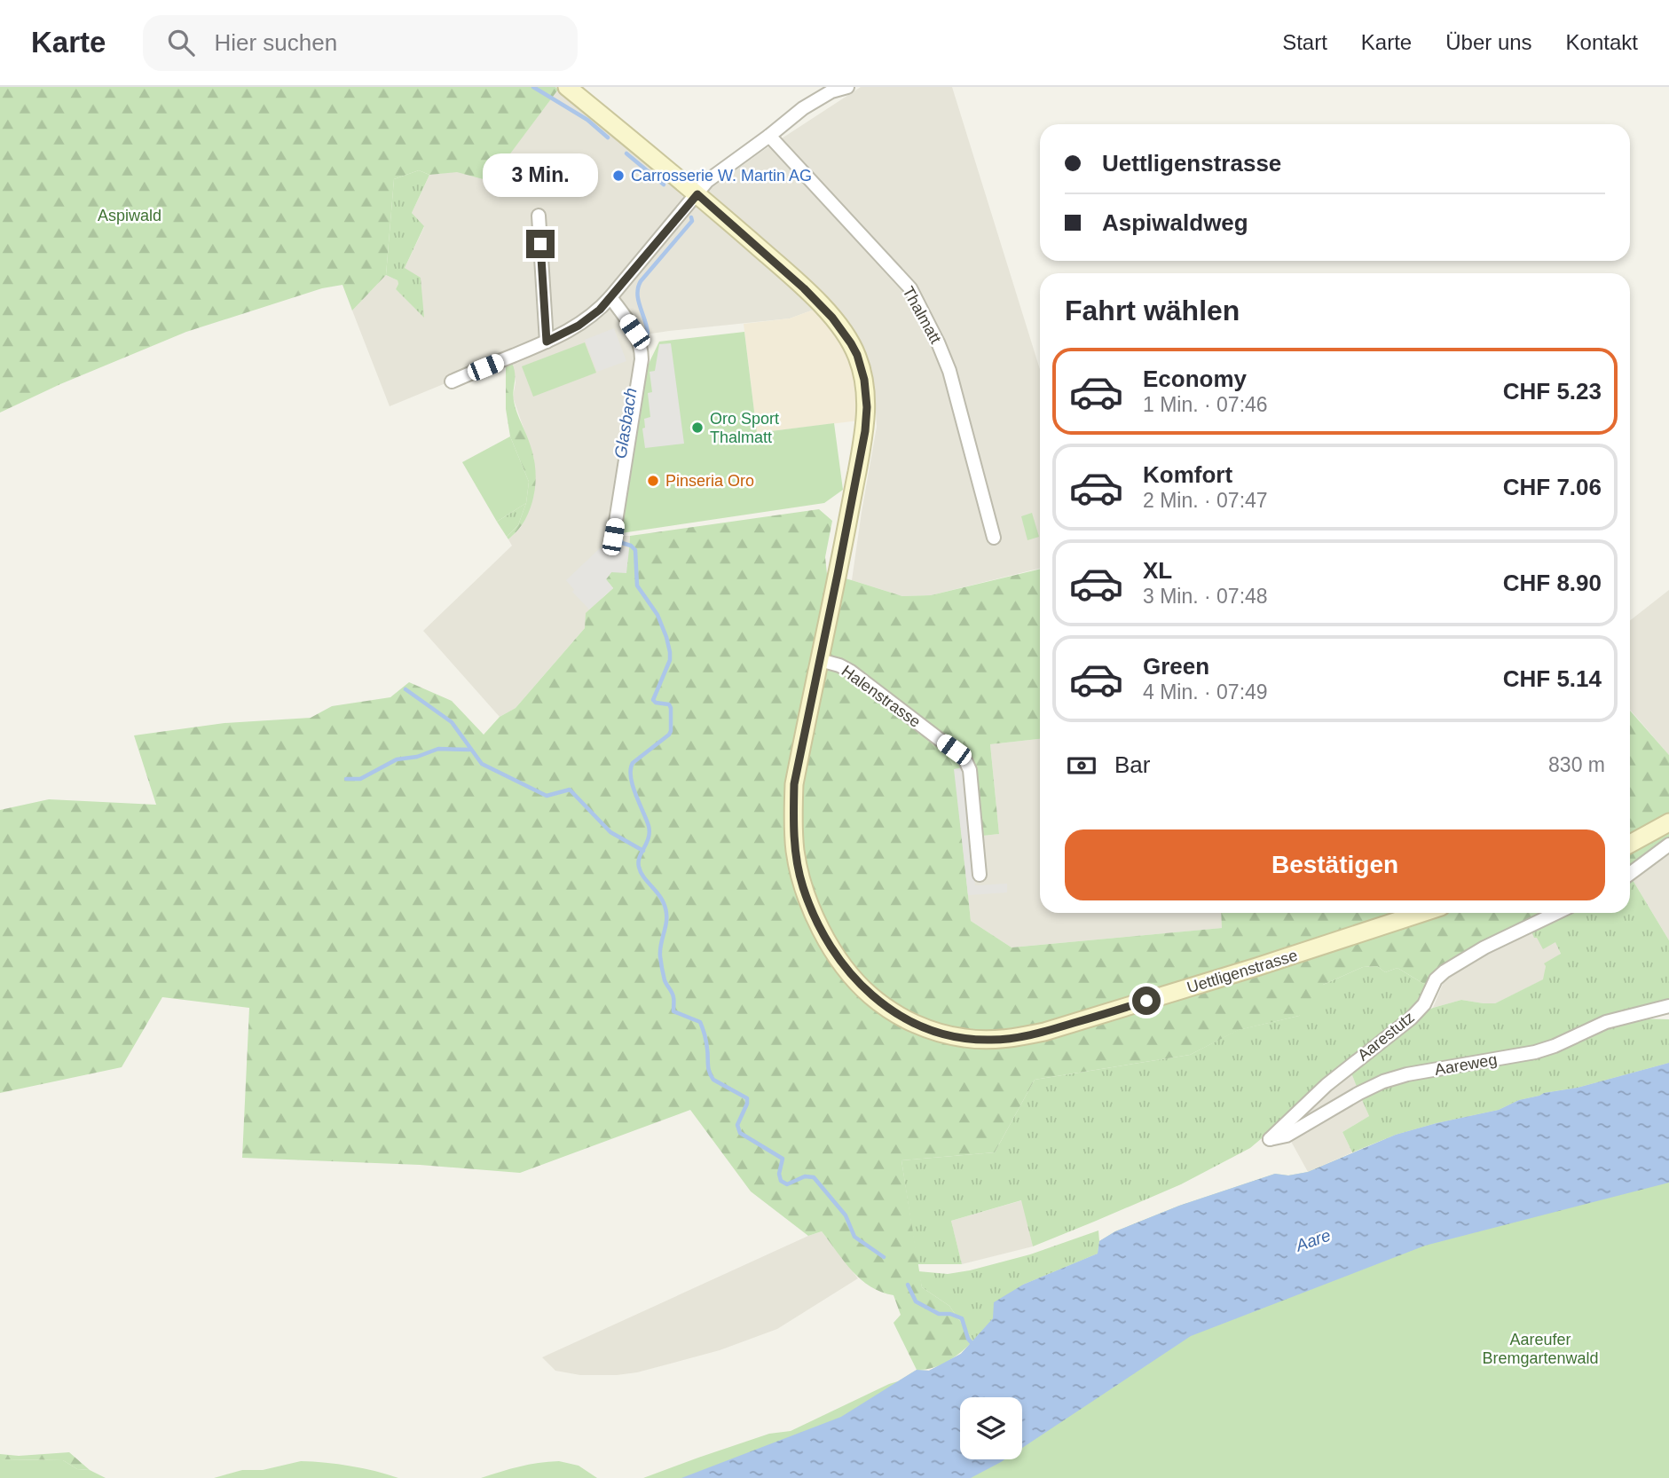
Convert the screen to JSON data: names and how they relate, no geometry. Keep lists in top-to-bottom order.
{
  "streets": {
    "main road": ["Uettligenstrasse"],
    "street": [
      "Thalmatt",
      "Halenstrasse",
      "Aarestutz",
      "Aareweg"
    ]
  },
  "crossings": [
    ["Halenstrasse", "Uettligenstrasse"],
    ["Aarestutz", "Aareweg"]
  ],
  "water": ["Glasbach", "Aare"],
  "parks": ["Aspiwald", "Aareufer Bremgartenwald"],
  "places": ["Carrosserie W. Martin AG", "Oro Sport Thalmatt", "Pinseria Oro"],
  "page": {
    "header": "Karte",
    "search": "Hier suchen",
    "nav": [
      "Start",
      "Karte",
      "Über uns",
      "Kontakt"
    ],
    "banner": ["Uettligenstrasse", "Aspiwaldweg"],
    "bubble": "3 Min.",
    "heading": "Fahrt wählen",
    "list": [
      {
        "name": "Economy",
        "note": "1 Min. · 07:46",
        "value": "CHF 5.23"
      },
      {
        "name": "Komfort",
        "note": "2 Min. · 07:47",
        "value": "CHF 7.06"
      },
      {
        "name": "XL",
        "note": "3 Min. · 07:48",
        "value": "CHF 8.90"
      },
      {
        "name": "Green",
        "note": "4 Min. · 07:49",
        "value": "CHF 5.14"
      }
    ],
    "pay": ["Bar", "830 m"],
    "buttons": "Bestätigen"
  }
}
